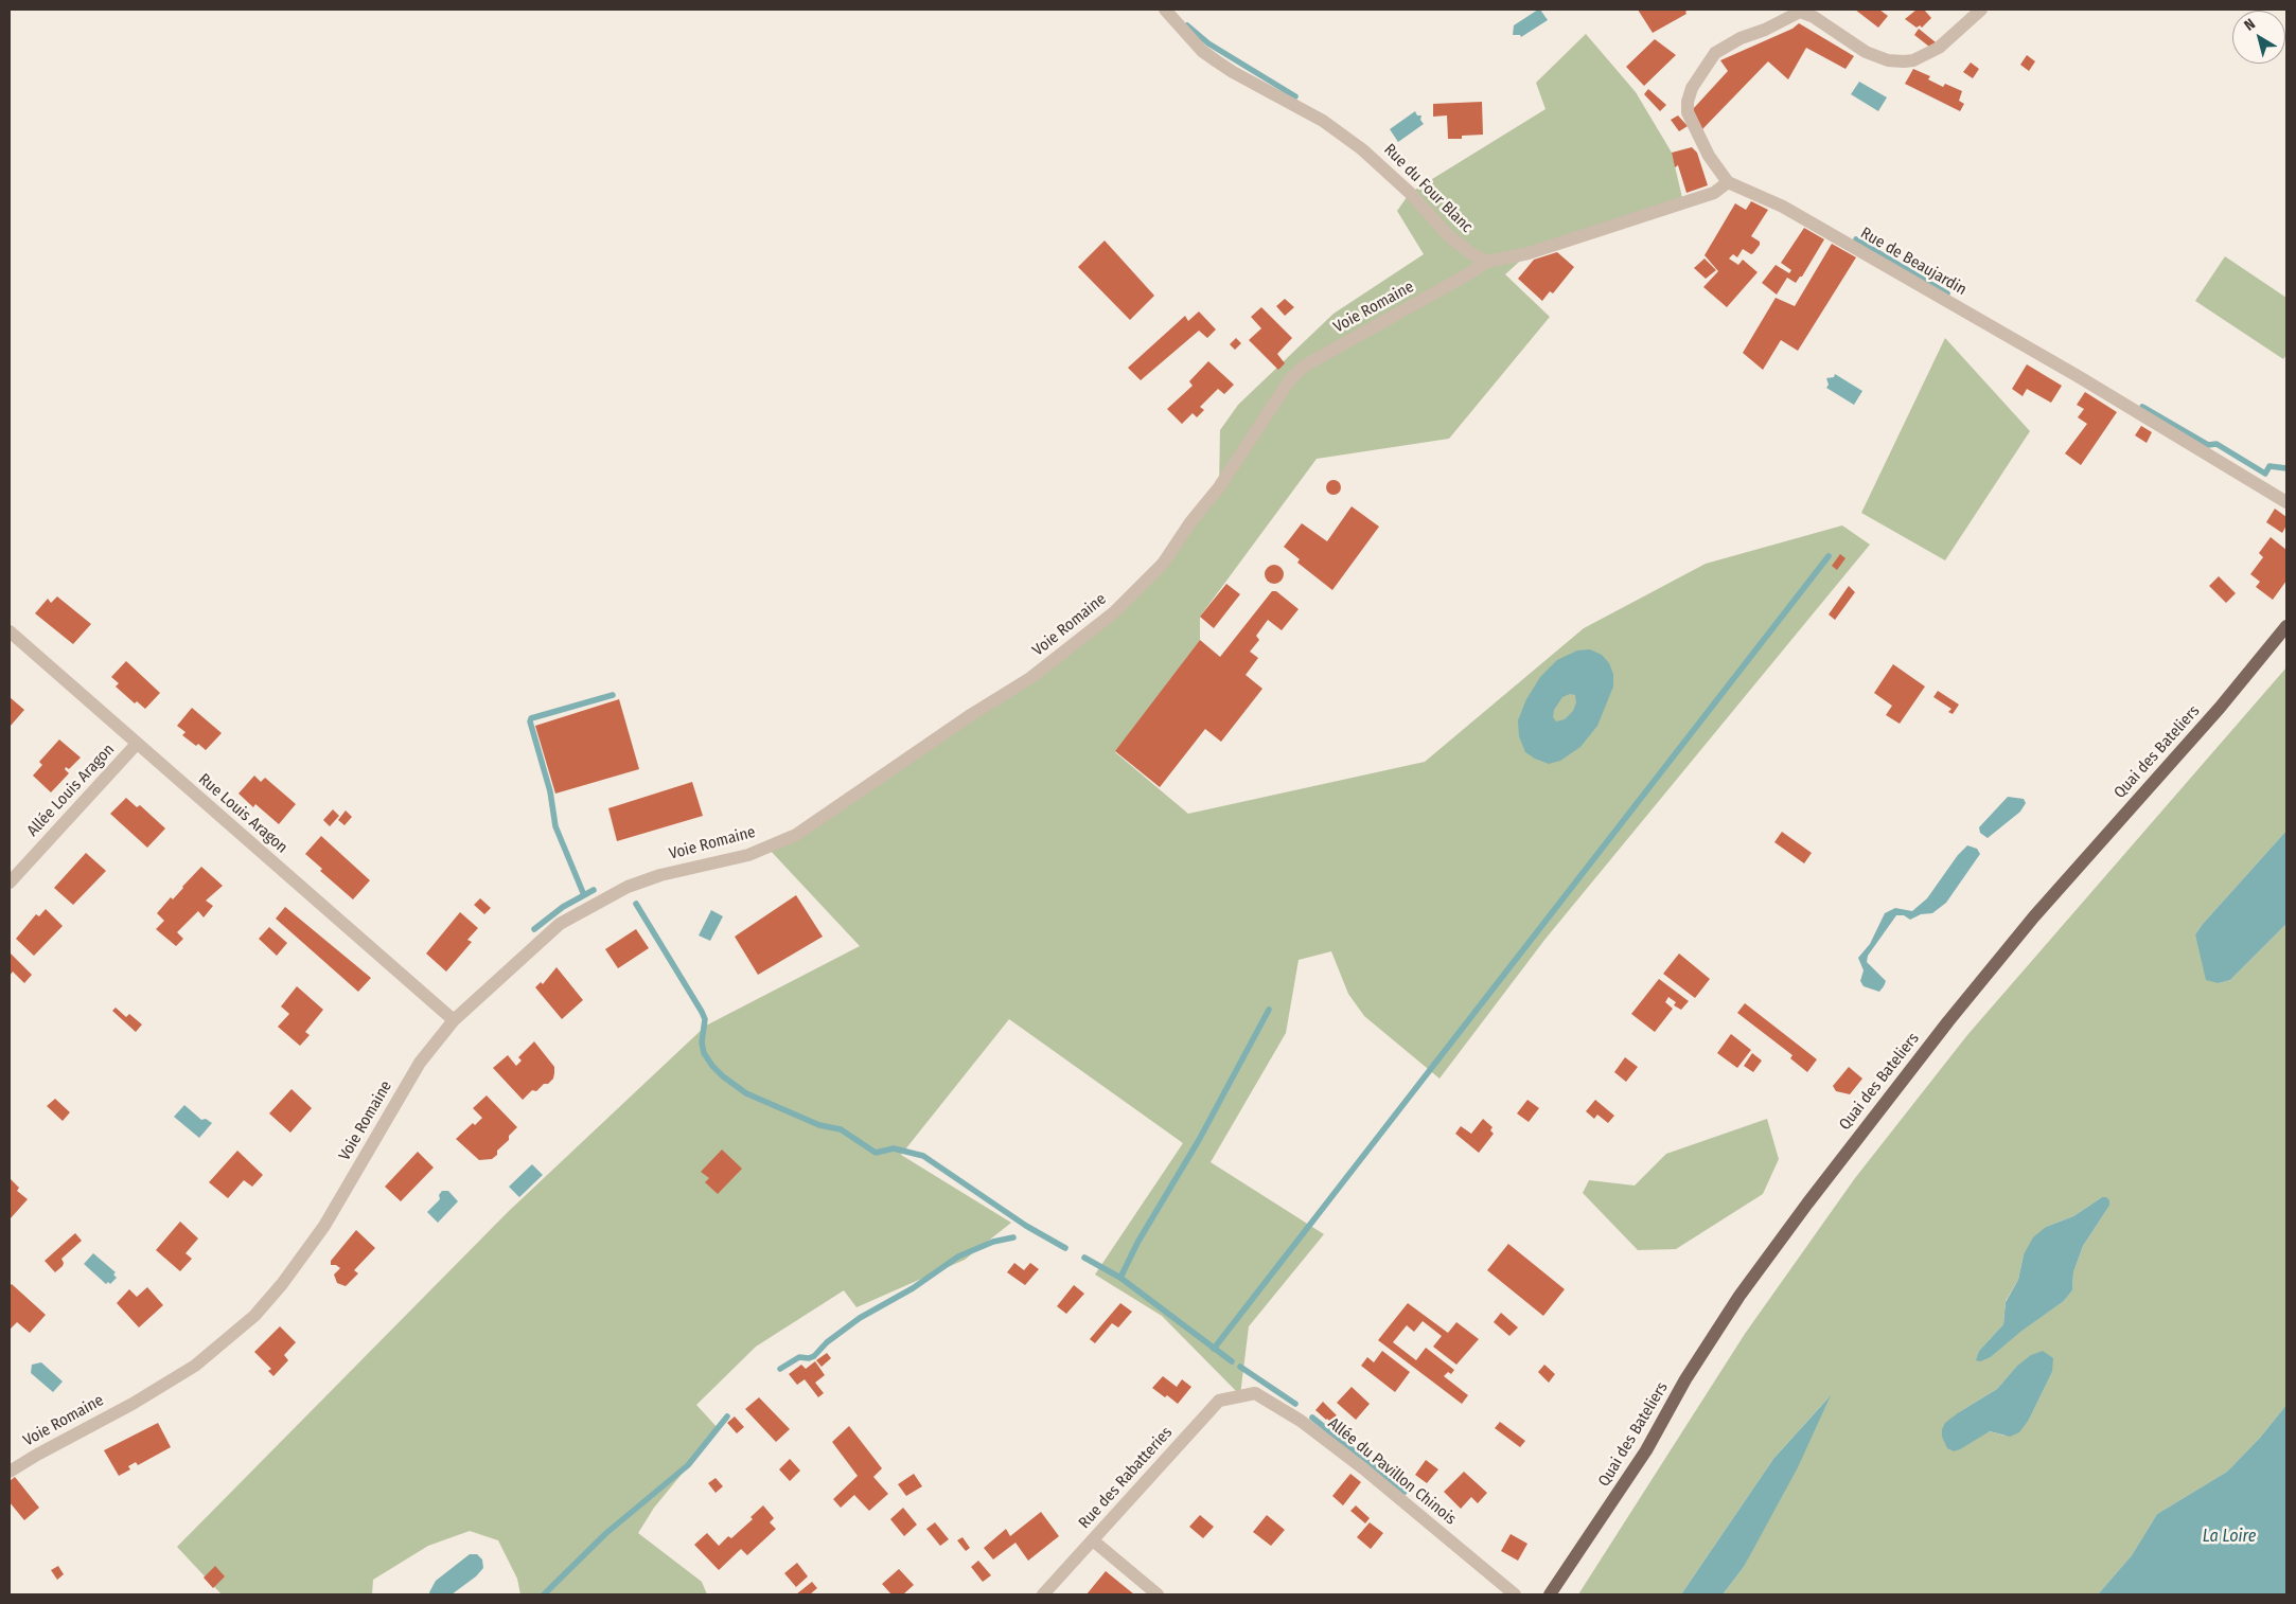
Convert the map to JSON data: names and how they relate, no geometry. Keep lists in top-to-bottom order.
{
  "streets": {
    "main road": ["Quai des Bateliers"],
    "street": [
      "Rue du Four Blanc",
      "Rue de Beaujardin",
      "Voie Romaine",
      "Allée Louis Aragon",
      "Rue Louis Aragon",
      "Allée du Pavillon Chinois",
      "Rue des Rabatteries"
    ]
  },
  "crossings": [
    ["Rue du Four Blanc", "Voie Romaine"],
    ["Voie Romaine", "Rue Louis Aragon"],
    ["Allée Louis Aragon", "Rue Louis Aragon"],
    ["Allée du Pavillon Chinois", "Rue des Rabatteries"]
  ],
  "water": ["La Loire"],
  "north": "top left"
}
